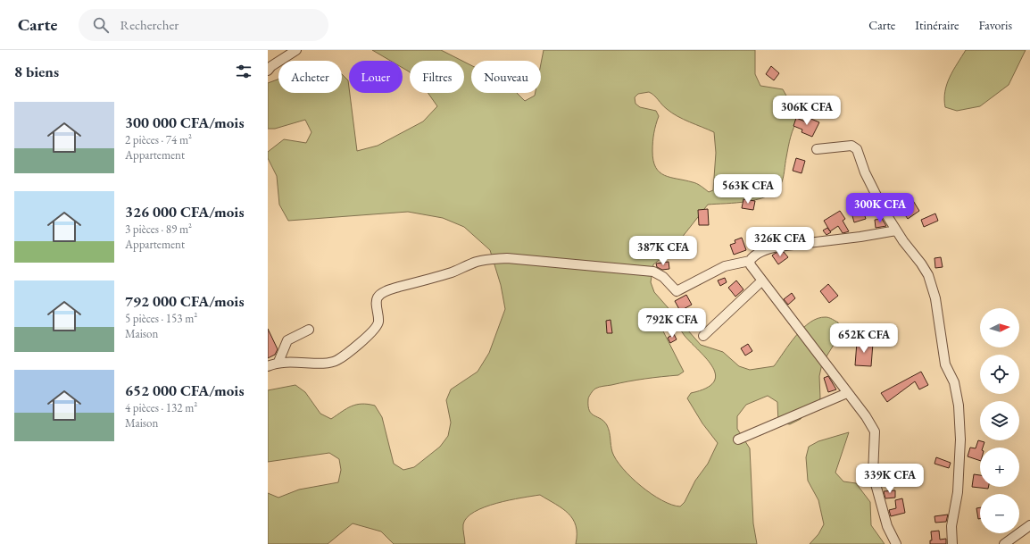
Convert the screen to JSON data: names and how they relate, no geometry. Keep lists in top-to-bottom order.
{
  "north": "right",
  "page": {
    "header": "Carte",
    "search": "Rechercher",
    "nav": ["Carte", "Itinéraire", "Favoris"],
    "heading": "8 biens",
    "chip": [
      "Acheter",
      "Louer",
      "Filtres",
      "Nouveau"
    ],
    "list": [
      {
        "name": "300 000 CFA/mois",
        "note": "2 pièces · 74 m² · Appartement"
      },
      {
        "name": "326 000 CFA/mois",
        "note": "3 pièces · 89 m² · Appartement"
      },
      {
        "name": "792 000 CFA/mois",
        "note": "5 pièces · 153 m² · Maison"
      },
      {
        "name": "652 000 CFA/mois",
        "note": "4 pièces · 132 m² · Maison"
      }
    ],
    "price": [
      "306K CFA",
      "563K CFA",
      "300K CFA",
      "326K CFA",
      "387K CFA",
      "792K CFA",
      "652K CFA",
      "339K CFA"
    ],
    "map_buttons": ["+", "−"]
  }
}
